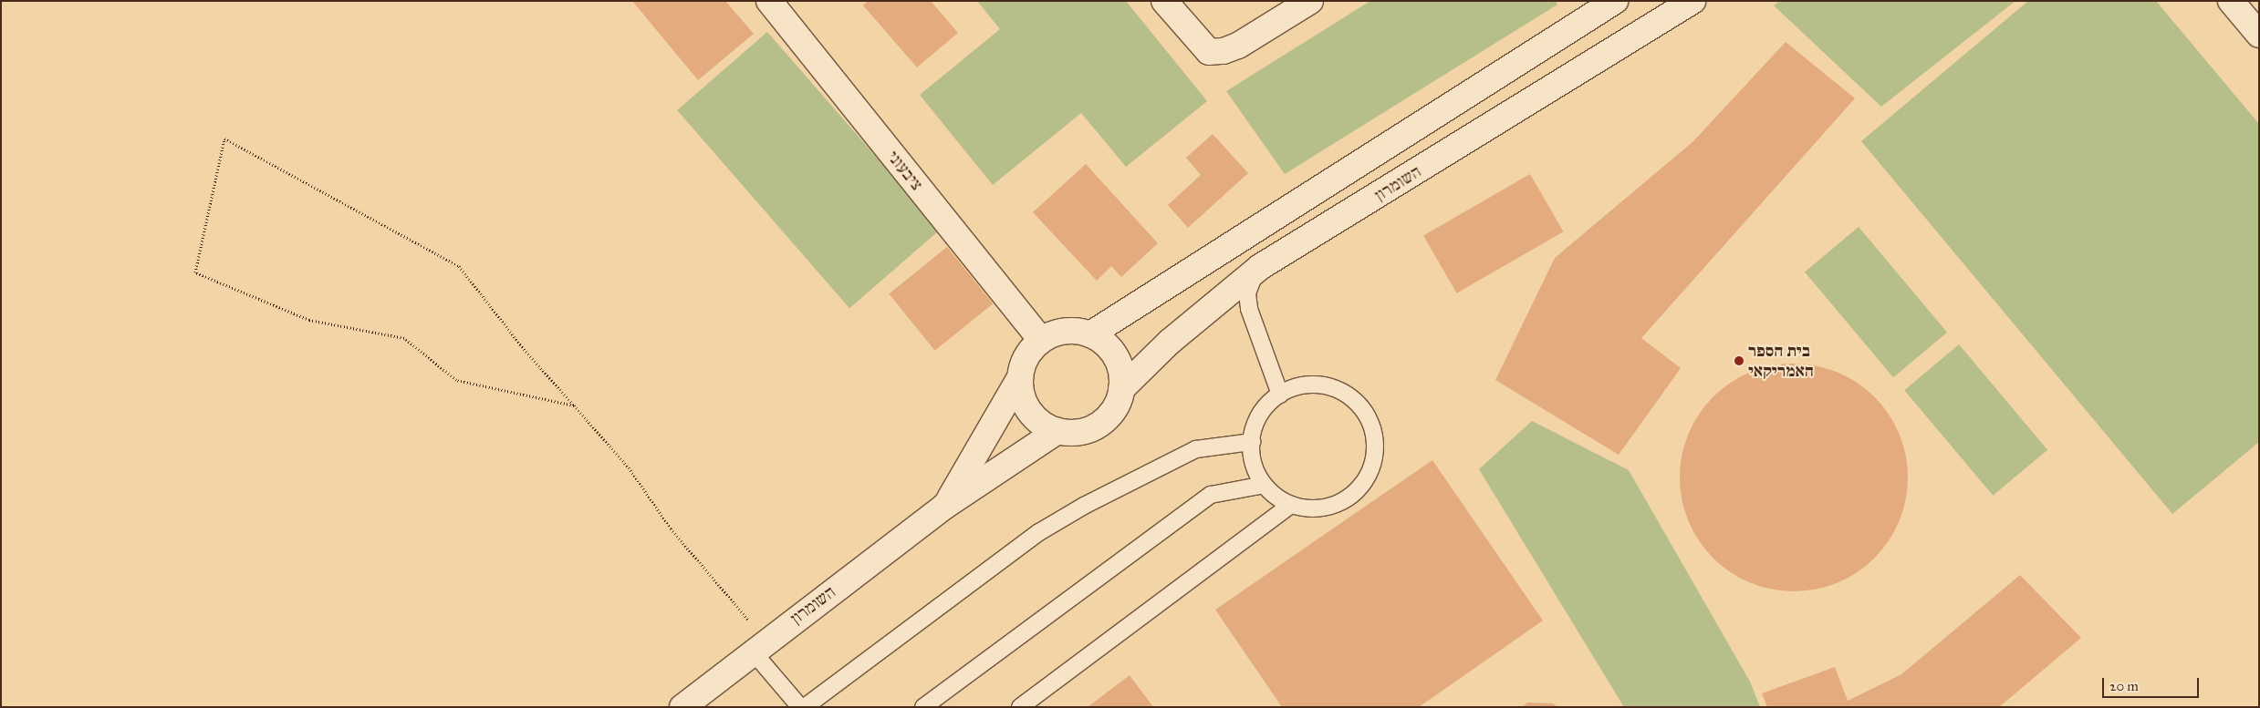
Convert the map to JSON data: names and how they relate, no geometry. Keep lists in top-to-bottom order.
{
  "streets": {
    "street": ["ציבעוני", "השומרון"]
  },
  "crossings": [
    ["ציבעוני", "השומרון"]
  ],
  "places": ["בית הספר האמריקאי"],
  "scale_bar": "20 m"
}
